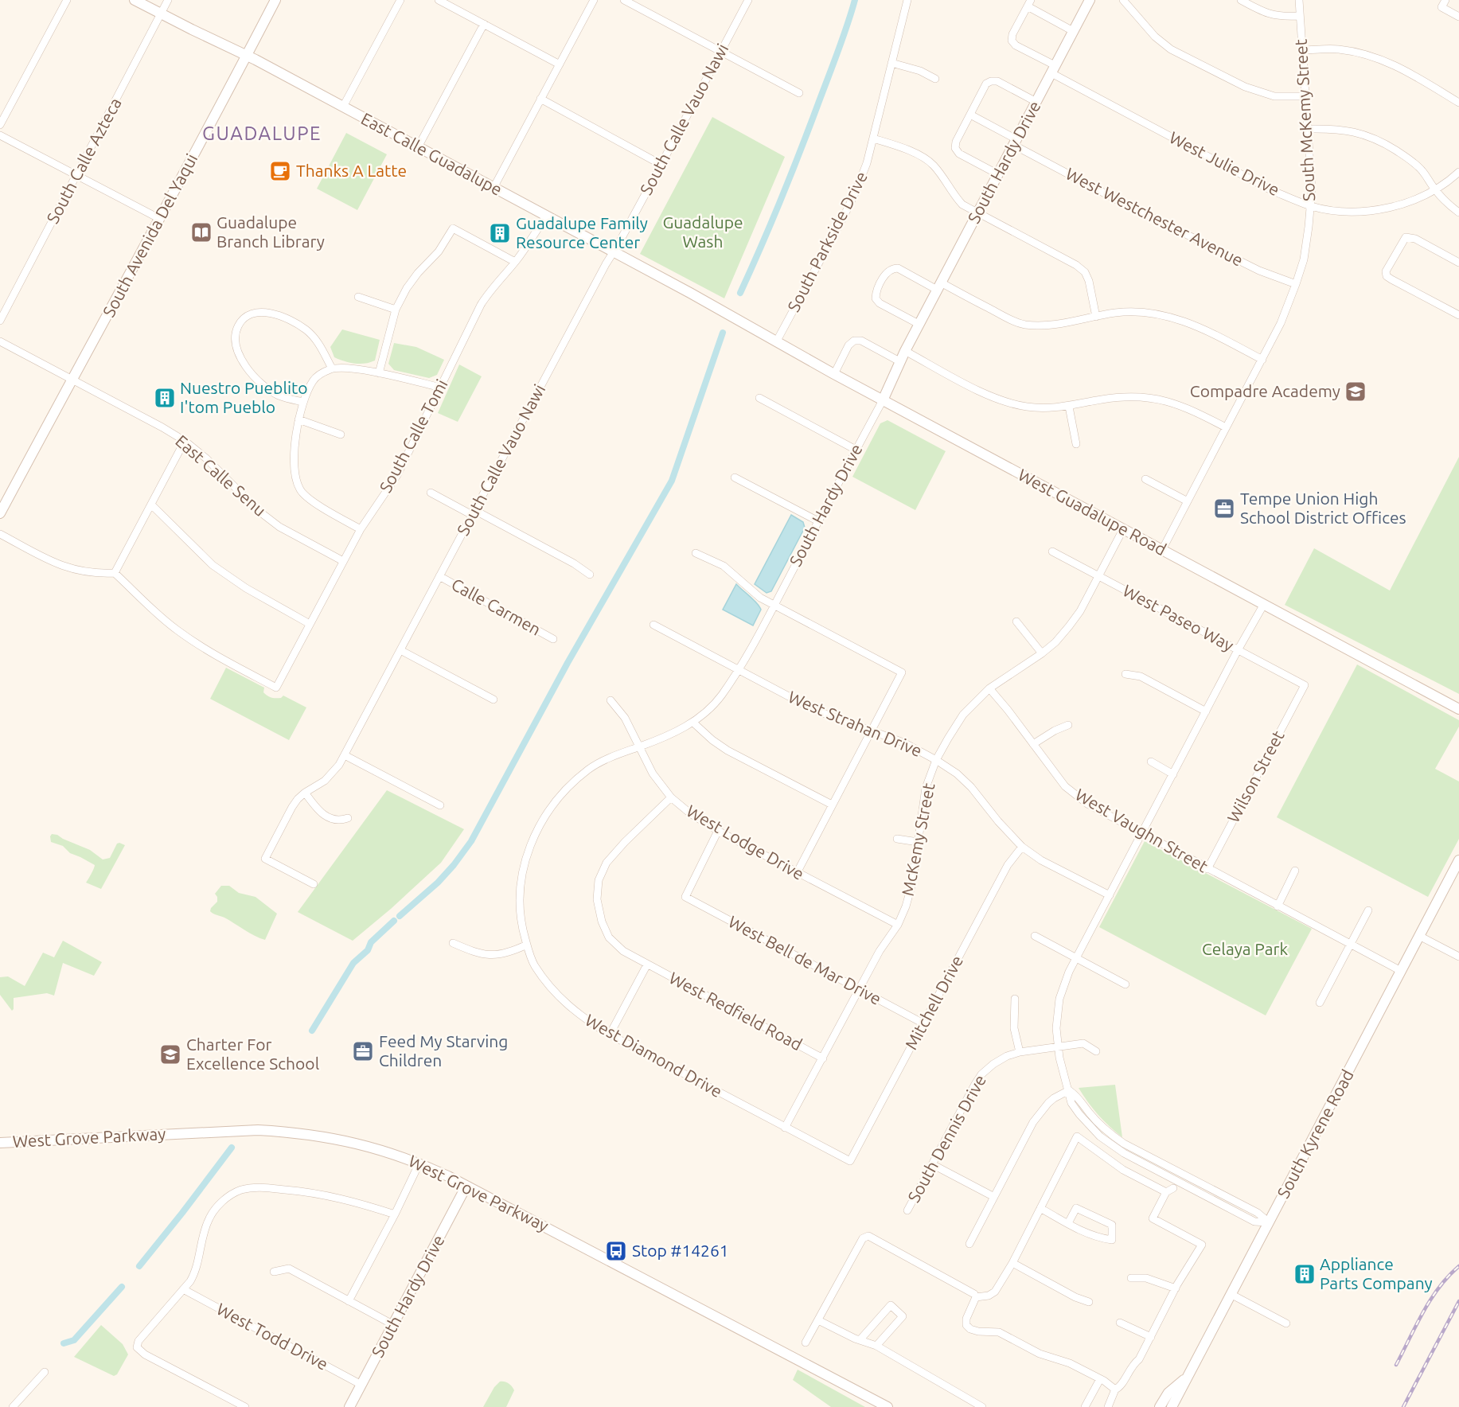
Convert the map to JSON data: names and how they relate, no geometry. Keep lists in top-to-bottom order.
{
  "streets": {
    "street": [
      "South Calle Vauo Nawi",
      "South McKemy Street",
      "East Calle Guadalupe",
      "South Calle Azteca",
      "South Hardy Drive",
      "West Julie Drive",
      "West Westchester Avenue",
      "South Avenida Del Yaqui",
      "South Parkside Drive",
      "South Calle Tomi",
      "East Calle Senu",
      "West Guadalupe Road",
      "Calle Carmen",
      "West Paseo Way",
      "West Strahan Drive",
      "Wilson Street",
      "West Vaughn Street",
      "McKemy Street",
      "West Lodge Drive",
      "West Bell de Mar Drive",
      "Mitchell Drive",
      "West Redfield Road",
      "West Diamond Drive",
      "South Kyrene Road",
      "West Grove Parkway",
      "South Dennis Drive",
      "West Todd Drive"
    ]
  },
  "crossings": [
    ["South Calle Vauo Nawi", "East Calle Guadalupe"],
    ["South Calle Vauo Nawi", "Calle Carmen"],
    ["South McKemy Street", "West Julie Drive"],
    ["South McKemy Street", "West Westchester Avenue"],
    ["South McKemy Street", "West Guadalupe Road"],
    ["East Calle Guadalupe", "South Calle Azteca"],
    ["East Calle Guadalupe", "South Avenida Del Yaqui"],
    ["East Calle Guadalupe", "South Calle Tomi"],
    ["East Calle Guadalupe", "West Guadalupe Road"],
    ["South Hardy Drive", "West Julie Drive"],
    ["South Hardy Drive", "West Westchester Avenue"],
    ["South Hardy Drive", "West Guadalupe Road"],
    ["South Hardy Drive", "West Strahan Drive"],
    ["South Hardy Drive", "West Lodge Drive"],
    ["South Hardy Drive", "West Diamond Drive"],
    ["South Hardy Drive", "West Grove Parkway"],
    ["South Hardy Drive", "West Todd Drive"],
    ["South Avenida Del Yaqui", "East Calle Senu"],
    ["South Parkside Drive", "West Guadalupe Road"],
    ["South Calle Tomi", "East Calle Senu"],
    ["West Guadalupe Road", "McKemy Street"],
    ["West Paseo Way", "Wilson Street"],
    ["West Paseo Way", "McKemy Street"],
    ["West Strahan Drive", "McKemy Street"],
    ["West Strahan Drive", "Mitchell Drive"],
    ["Wilson Street", "West Vaughn Street"],
    ["West Vaughn Street", "McKemy Street"],
    ["West Vaughn Street", "South Kyrene Road"],
    ["McKemy Street", "West Lodge Drive"],
    ["McKemy Street", "West Bell de Mar Drive"],
    ["McKemy Street", "West Redfield Road"],
    ["McKemy Street", "West Diamond Drive"],
    ["West Lodge Drive", "West Bell de Mar Drive"],
    ["West Lodge Drive", "West Redfield Road"],
    ["West Bell de Mar Drive", "Mitchell Drive"],
    ["Mitchell Drive", "West Diamond Drive"]
  ],
  "districts": ["GUADALUPE"],
  "parks": ["Guadalupe Wash", "Celaya Park"],
  "places": {
    "cafe": ["Thanks A Latte"],
    "library": ["Guadalupe Branch Library"],
    "building": ["Guadalupe Family Resource Center", "Nuestro Pueblito I'tom Pueblo", "Appliance Parts Company"],
    "school or university": ["Compadre Academy", "Charter For Excellence School"],
    "office": ["Tempe Union High School District Offices", "Feed My Starving Children"],
    "bus stop": ["Stop #14261"]
  }
}
